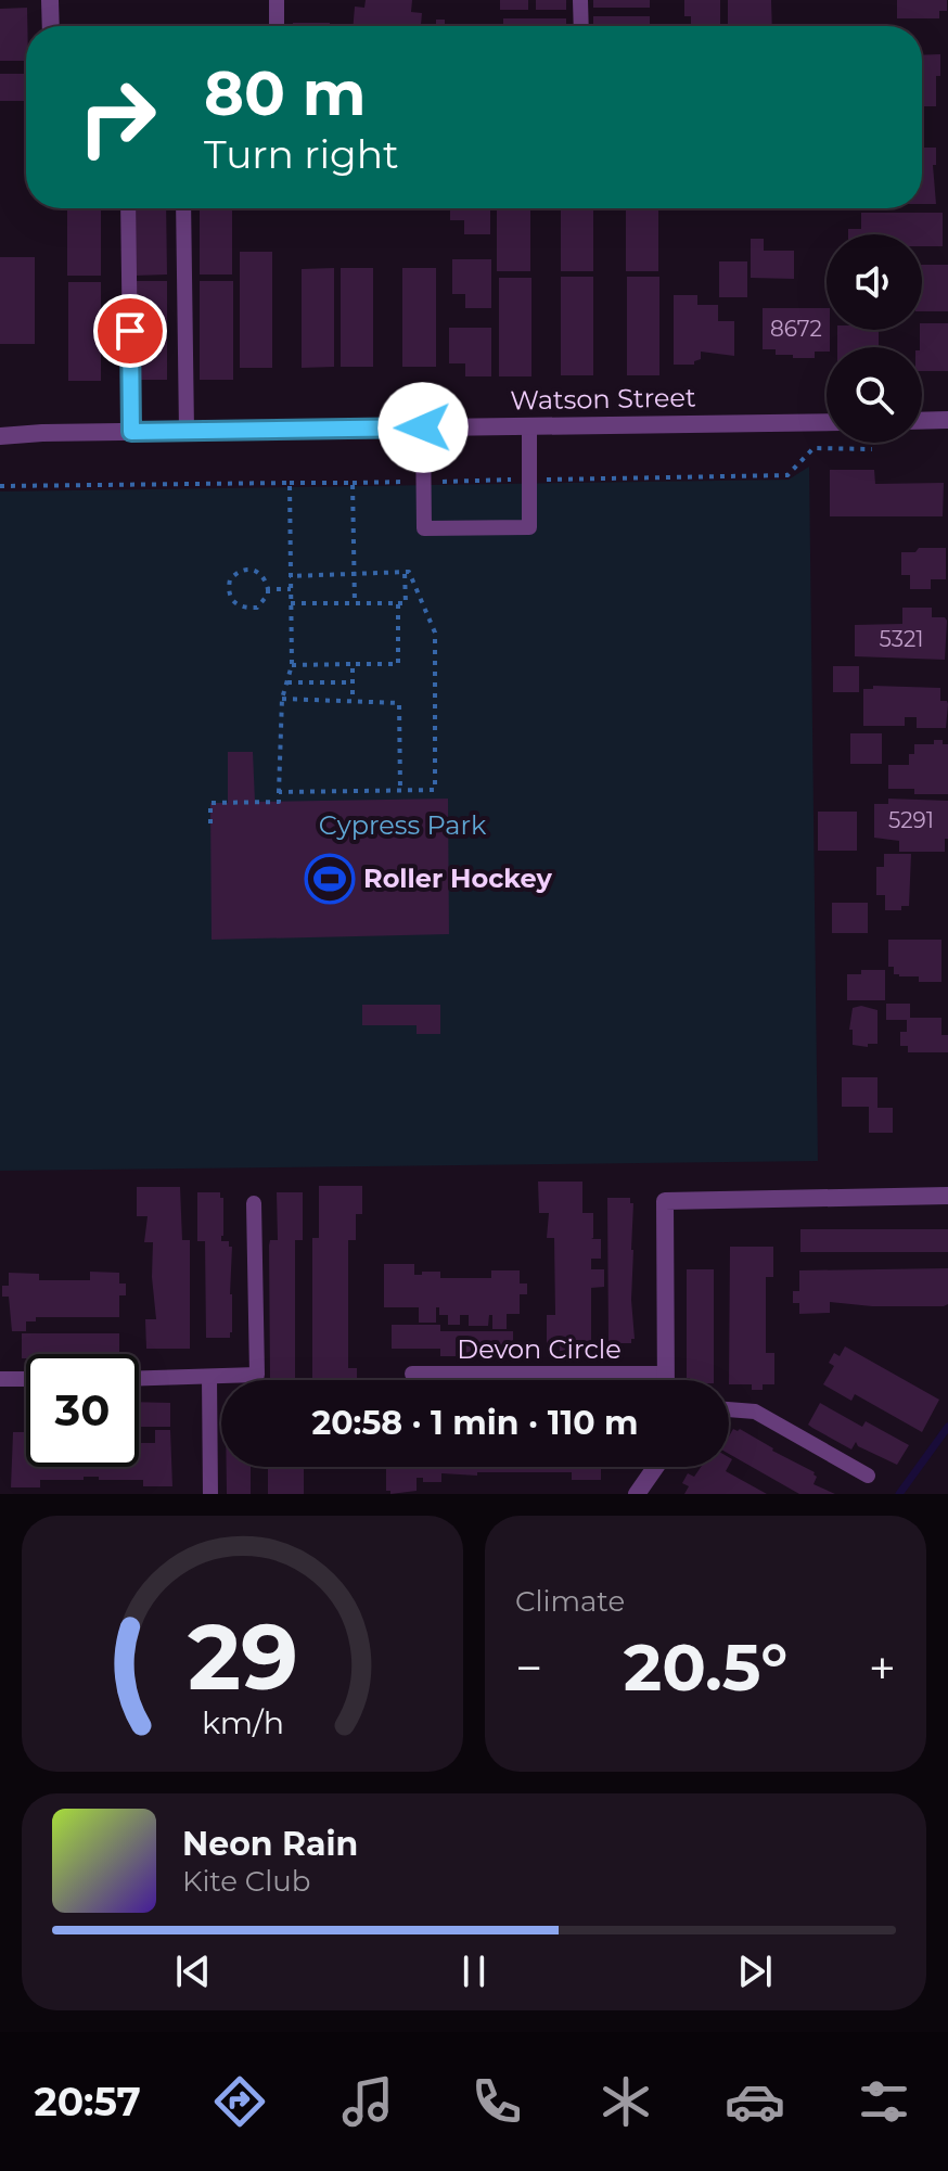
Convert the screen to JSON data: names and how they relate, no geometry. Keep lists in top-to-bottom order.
{
  "streets": {
    "street": ["Watson Street"],
    "lane": ["Devon Circle"]
  },
  "parks": ["Cypress Park"],
  "places": {
    "sports": ["Roller Hockey"]
  },
  "house_numbers": ["8672", "5321", "5291"],
  "page": {
    "turn": ["80 m", "Turn right"],
    "limit": "30",
    "trip": "20:58 · 1 min · 110 m",
    "tile": "Climate",
    "heat": ["−", "20.5°", "+"],
    "song": ["Neon Rain", "Kite Club"],
    "tabs": "20:57",
    "gauge": ["29", "km/h"]
  }
}
